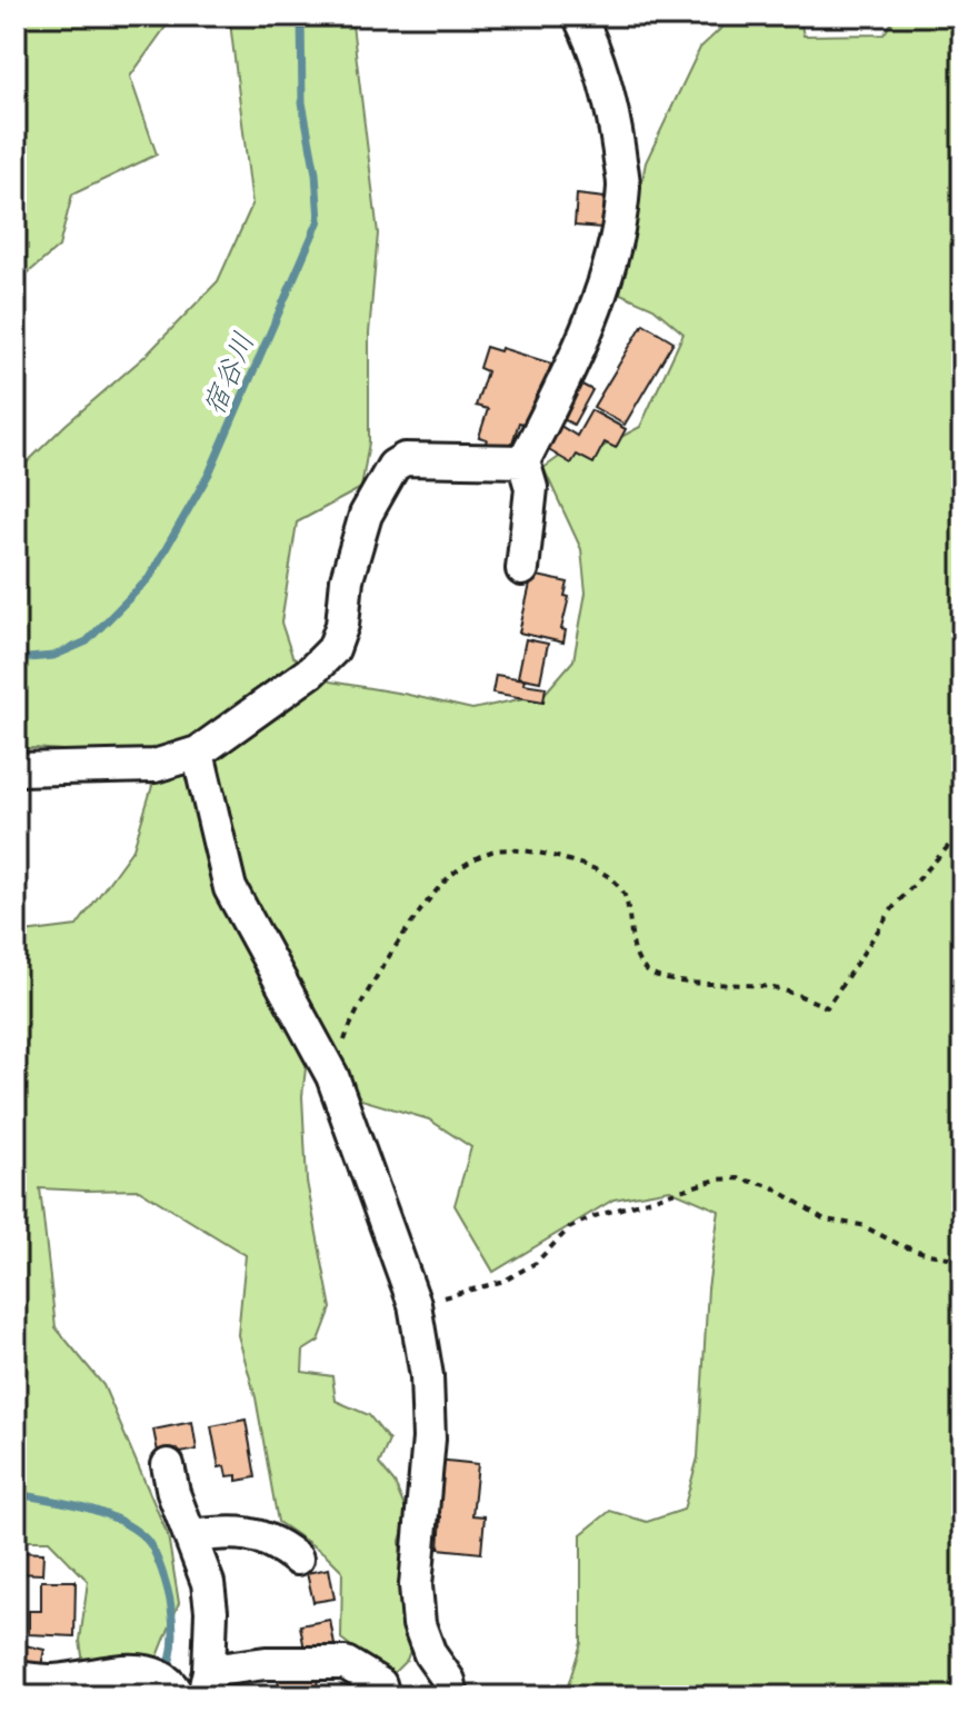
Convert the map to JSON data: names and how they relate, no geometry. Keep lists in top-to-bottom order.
{
  "water": ["宿谷川"]
}
